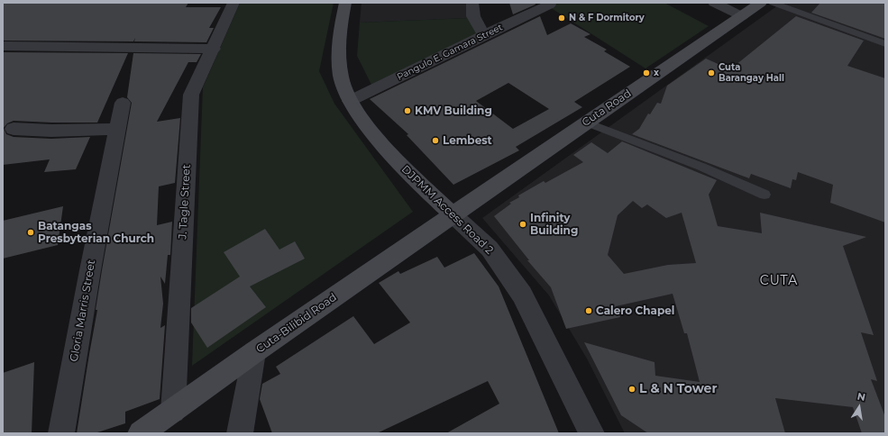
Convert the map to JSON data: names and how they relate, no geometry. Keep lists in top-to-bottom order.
{
  "streets": {
    "street": [
      "Pangulo E. Gamara Street",
      "Cuta Road",
      "J. Tagle Street",
      "DJPMM Access Road 2",
      "Gloria Marris Street",
      "Cuta-Bilibid Road"
    ]
  },
  "crossings": [
    ["Pangulo E. Gamara Street", "DJPMM Access Road 2"],
    ["Cuta Road", "DJPMM Access Road 2"],
    ["Cuta Road", "Cuta-Bilibid Road"],
    ["J. Tagle Street", "Cuta-Bilibid Road"],
    ["DJPMM Access Road 2", "Cuta-Bilibid Road"]
  ],
  "districts": ["CUTA"],
  "places": [
    "N & F Dormitory",
    "x",
    "Cuta Barangay Hall",
    "KMV Building",
    "Lembest",
    "Infinity Building",
    "Batangas Presbyterian Church",
    "Calero Chapel",
    "L & N Tower"
  ],
  "north": "top"
}
